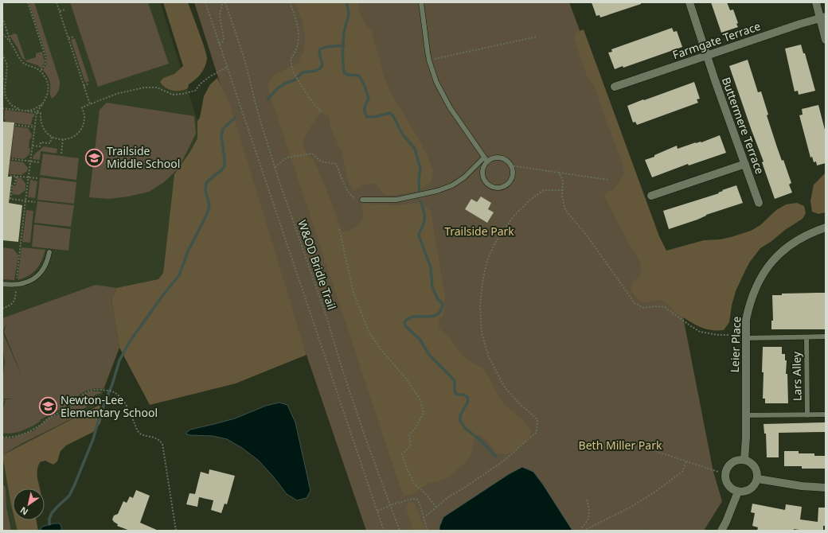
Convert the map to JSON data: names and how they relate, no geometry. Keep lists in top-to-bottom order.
{
  "streets": {
    "street": ["Farmgate Terrace", "Buttermere Terrace", "Leier Place"],
    "lane": ["Lars Alley"],
    "path": ["W&OD Bridle Trail"]
  },
  "crossings": [
    ["Farmgate Terrace", "Buttermere Terrace"],
    ["Leier Place", "Lars Alley"]
  ],
  "parks": ["Trailside Park", "Beth Miller Park"],
  "places": {
    "school or university": ["Trailside Middle School", "Newton-Lee Elementary School"]
  },
  "north": "bottom left"
}
